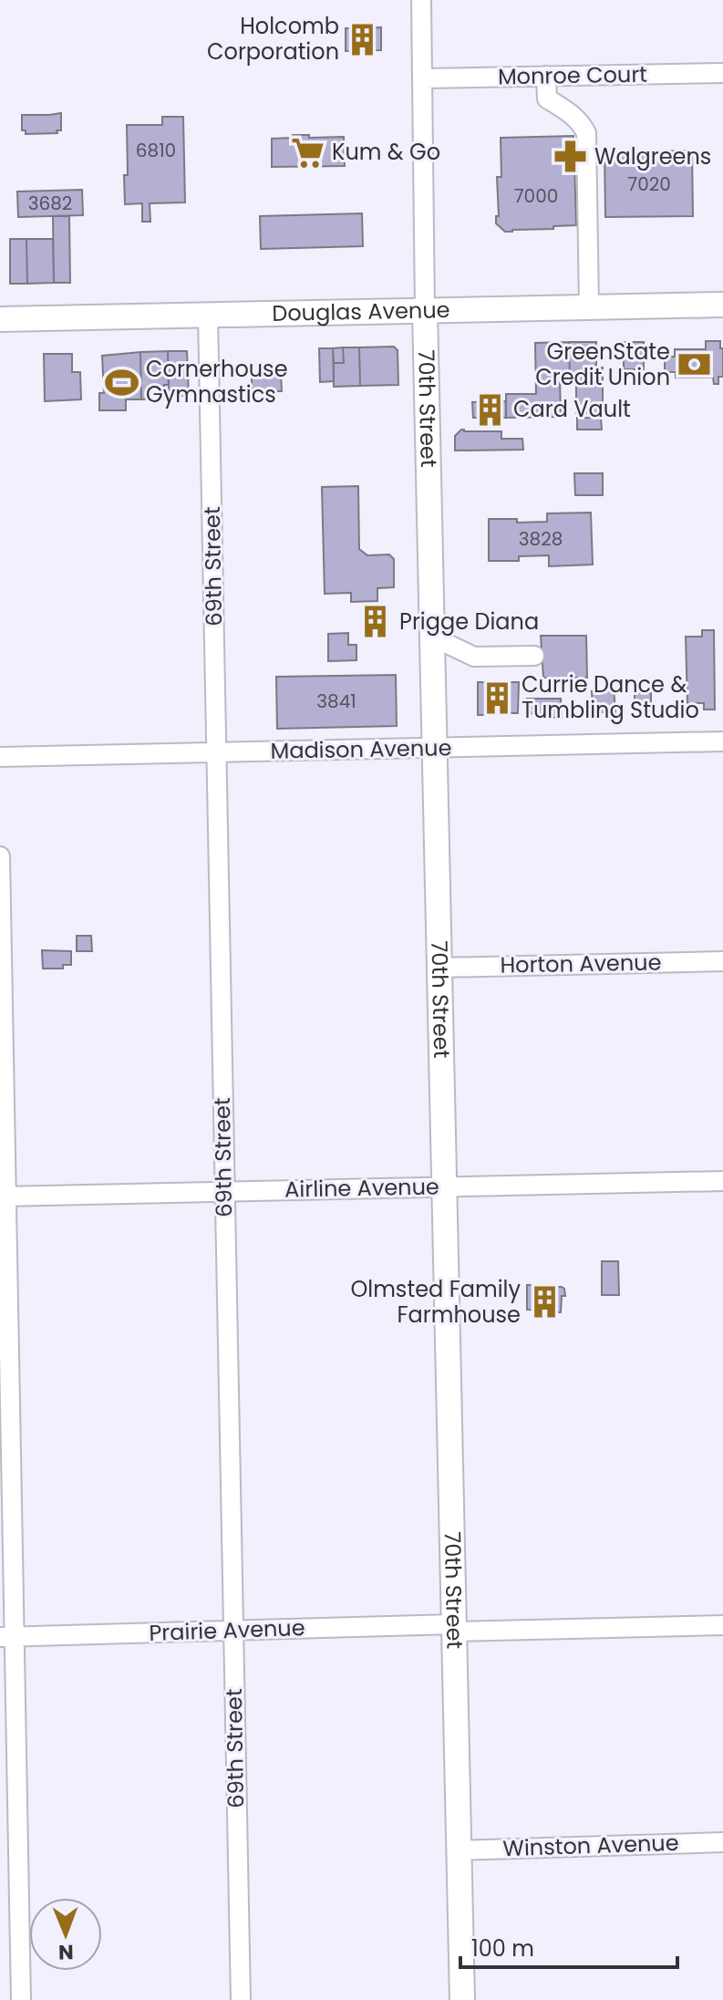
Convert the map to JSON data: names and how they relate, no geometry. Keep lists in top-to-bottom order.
{
  "streets": {
    "main road": ["Douglas Avenue", "70th Street"],
    "street": [
      "Monroe Court",
      "69th Street",
      "Madison Avenue",
      "Horton Avenue",
      "Airline Avenue",
      "Prairie Avenue",
      "Winston Avenue"
    ]
  },
  "crossings": [
    ["Monroe Court", "70th Street"],
    ["Douglas Avenue", "70th Street"],
    ["Douglas Avenue", "69th Street"],
    ["70th Street", "Madison Avenue"],
    ["70th Street", "Horton Avenue"],
    ["70th Street", "Airline Avenue"],
    ["70th Street", "Prairie Avenue"],
    ["70th Street", "Winston Avenue"],
    ["69th Street", "Madison Avenue"],
    ["69th Street", "Airline Avenue"],
    ["69th Street", "Prairie Avenue"]
  ],
  "places": {
    "building": [
      "Holcomb Corporation",
      "Card Vault",
      "Prigge Diana",
      "Currie Dance & Tumbling Studio",
      "Olmsted Family Farmhouse"
    ],
    "supermarket": ["Kum & Go"],
    "pharmacy": ["Walgreens"],
    "bank": ["GreenState Credit Union"],
    "sports": ["Cornerhouse Gymnastics"]
  },
  "house_numbers": [
    "6810",
    "7020",
    "7000",
    "3682",
    "3828",
    "3841"
  ],
  "scale_bar": "100 m",
  "north": "bottom"
}
